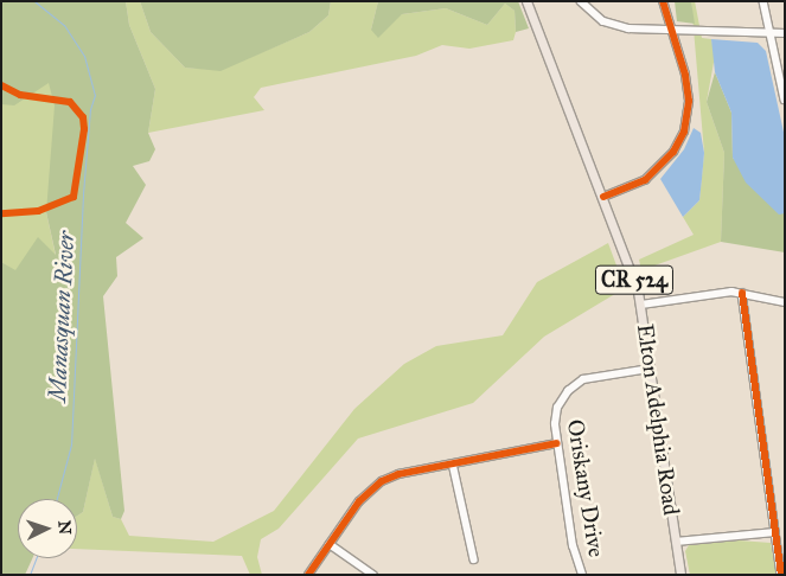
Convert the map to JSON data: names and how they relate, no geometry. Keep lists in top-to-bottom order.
{
  "streets": {
    "main road": ["CR 524", "Elton Adelphia Road"],
    "street": ["Oriskany Drive"]
  },
  "crossings": [
    ["Elton Adelphia Road", "Oriskany Drive"]
  ],
  "water": ["Manasquan River"],
  "north": "right"
}
